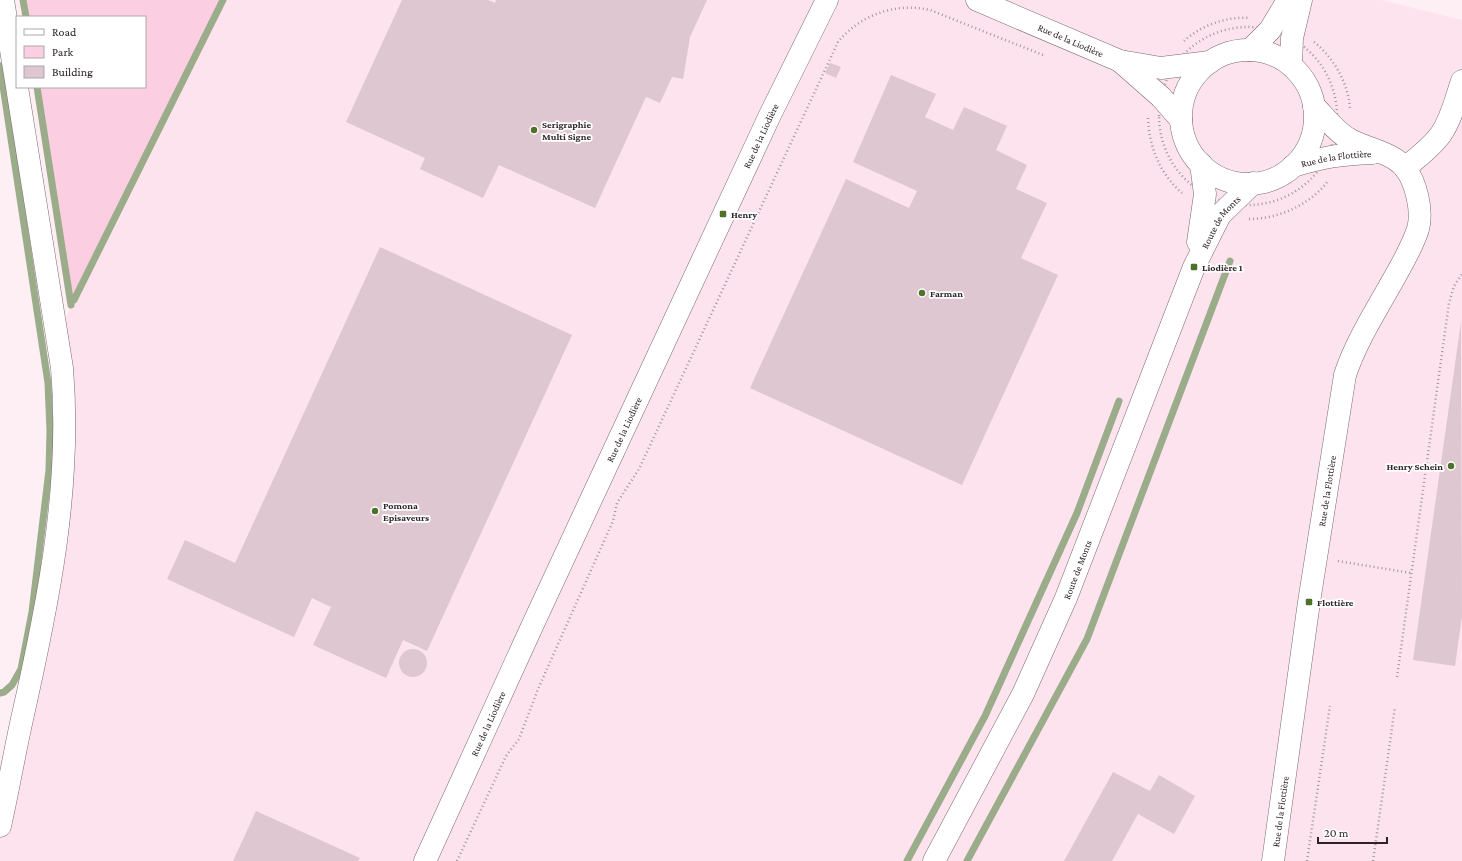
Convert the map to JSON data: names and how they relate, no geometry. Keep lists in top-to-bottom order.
{
  "streets": {
    "street": ["Rue de la Liodière", "Rue de la Flottière", "Route de Monts"]
  },
  "crossings": [
    ["Rue de la Liodière", "Rue de la Flottière"],
    ["Rue de la Liodière", "Route de Monts"],
    ["Rue de la Flottière", "Route de Monts"]
  ],
  "places": {
    "other": [
      "Serigraphie Multi Signe",
      "Farman",
      "Henry Schein",
      "Pomona Episaveurs"
    ],
    "transit": ["Henry", "Liodière 1", "Flottière"]
  },
  "legend": ["Road", "Park", "Building"],
  "scale_bar": "20 m"
}
